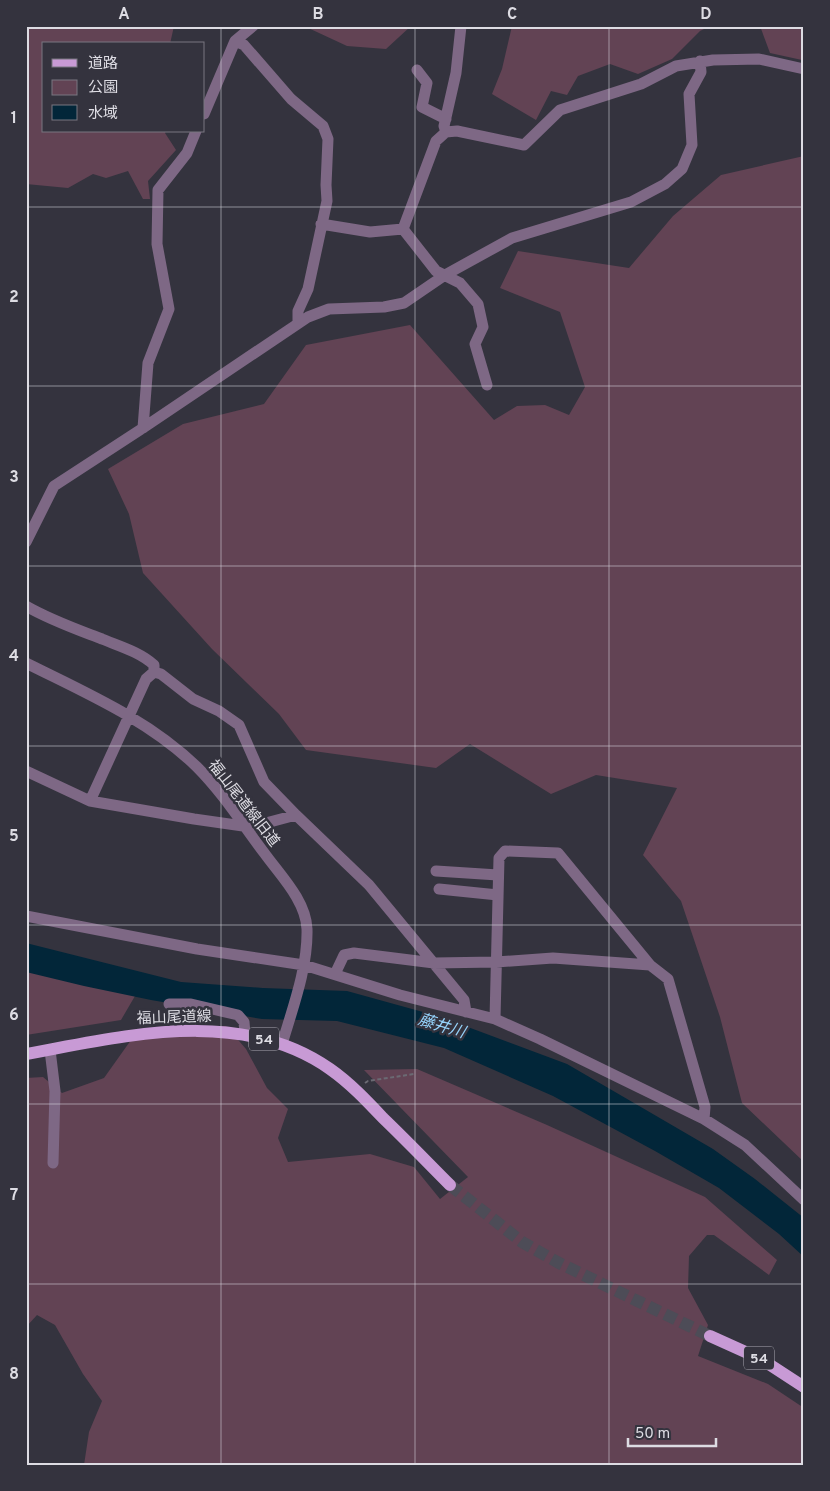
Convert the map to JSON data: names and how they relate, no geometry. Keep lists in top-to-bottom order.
{
  "streets": {
    "main road": ["福山尾道線", "54"],
    "street": ["福山尾道線旧道"]
  },
  "crossings": [
    ["福山尾道線旧道", "福山尾道線"]
  ],
  "water": ["藤井川"],
  "legend": ["道路", "公園", "水域"],
  "scale_bar": "50 m",
  "grid": {
    "columns": [
      "A",
      "B",
      "C",
      "D"
    ],
    "rows": [
      "1",
      "2",
      "3",
      "4",
      "5",
      "6",
      "7",
      "8"
    ]
  }
}
